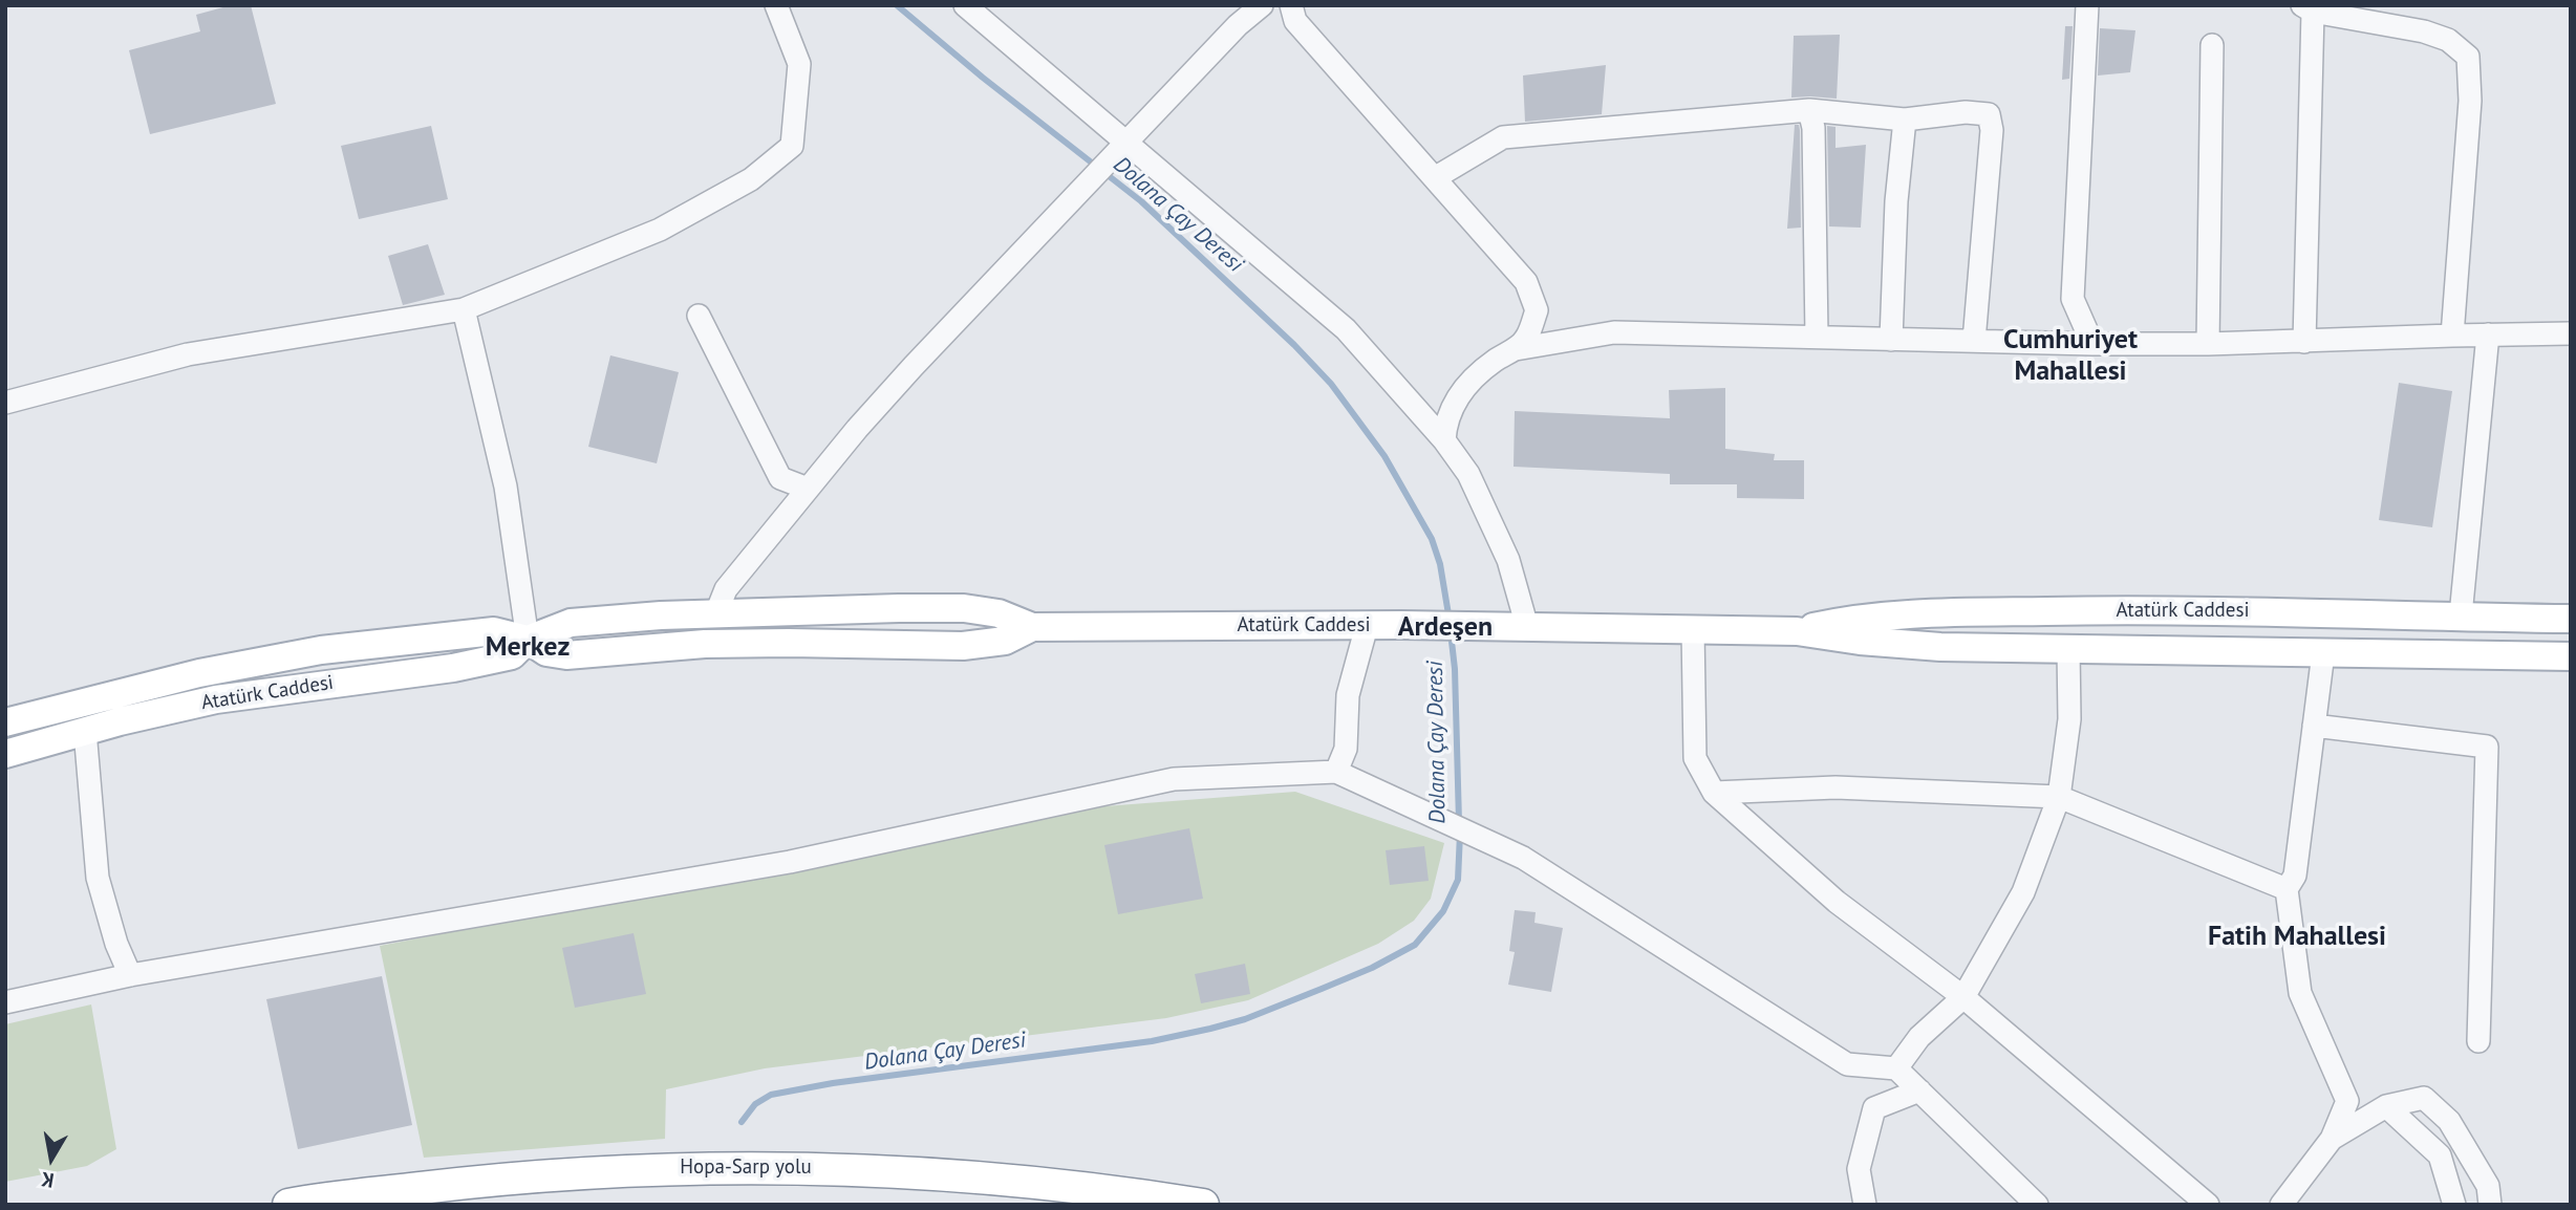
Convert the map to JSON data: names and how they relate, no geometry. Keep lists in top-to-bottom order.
{
  "streets": {
    "highway": ["Hopa-Sarp yolu"],
    "main road": ["Atatürk Caddesi"]
  },
  "districts": [
    "Cumhuriyet Mahallesi",
    "Ardeşen",
    "Merkez",
    "Fatih Mahallesi"
  ],
  "water": ["Dolana Çay Deresi"],
  "north": "bottom"
}
